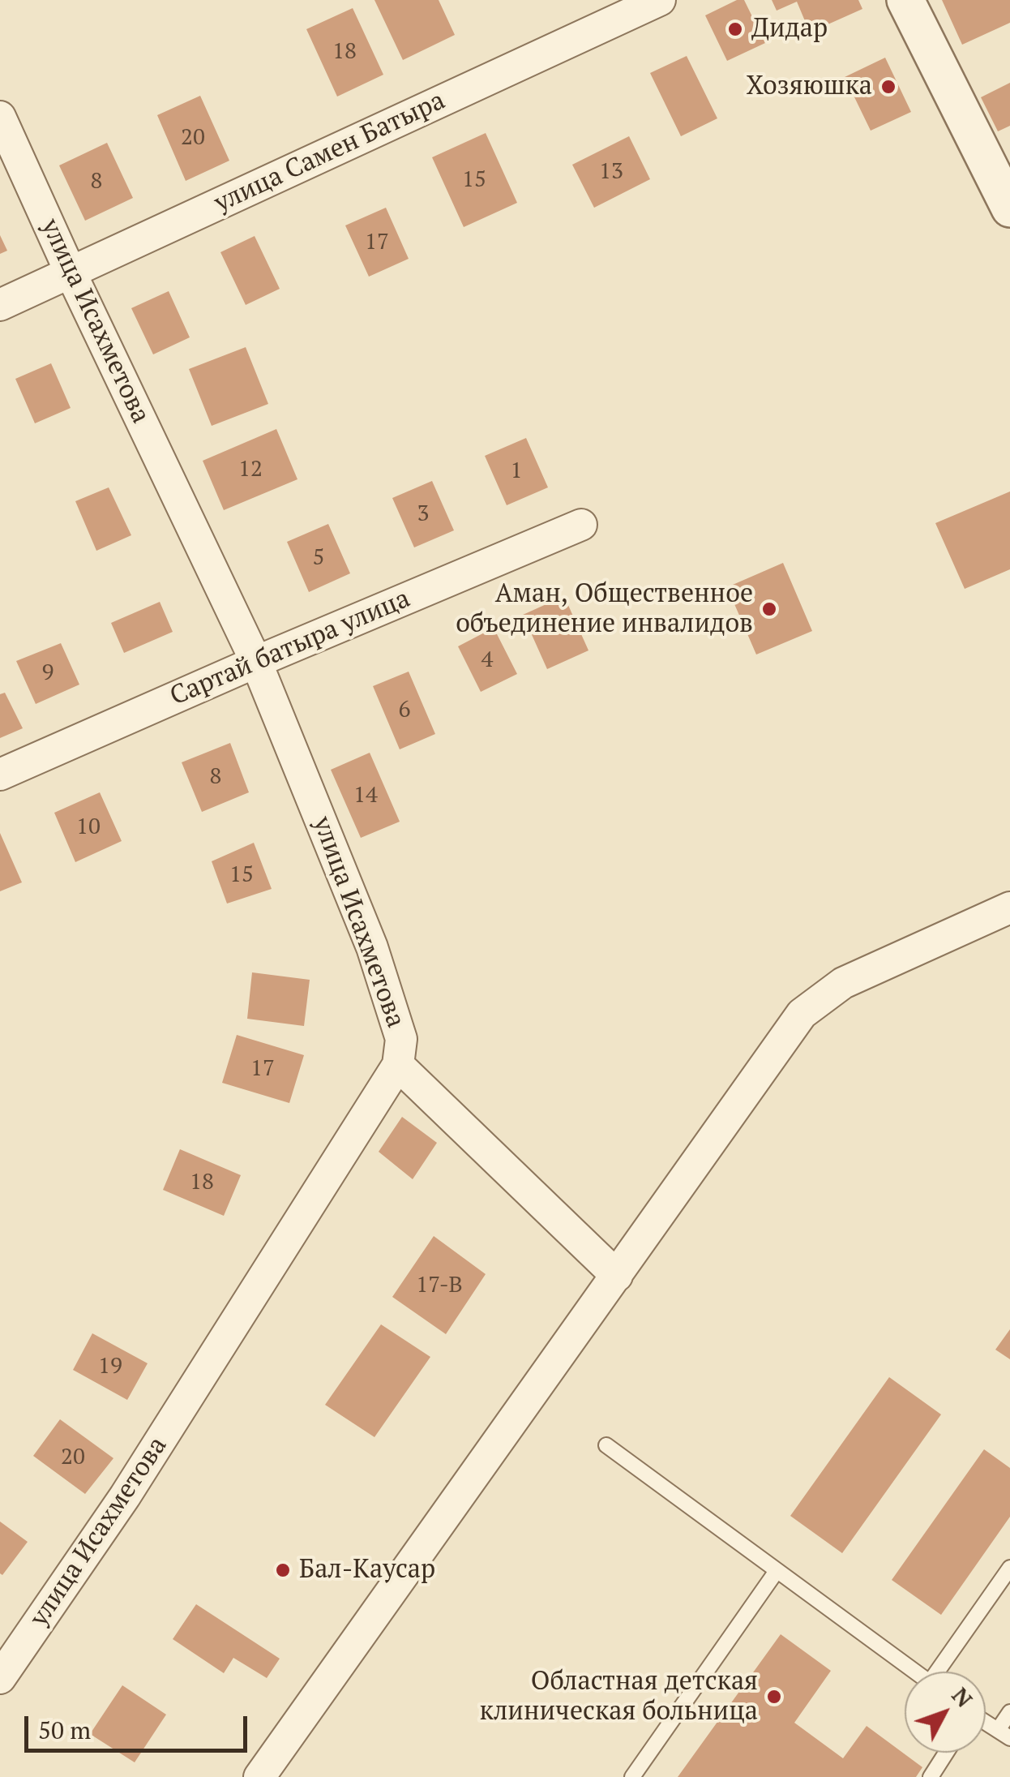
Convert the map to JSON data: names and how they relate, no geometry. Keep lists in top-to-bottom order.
{
  "streets": {
    "street": ["улица Самен Батыра", "улица Исахметова", "Сартай батыра улица"]
  },
  "crossings": [
    ["улица Самен Батыра", "улица Исахметова"],
    ["улица Исахметова", "Сартай батыра улица"]
  ],
  "places": [
    "Дидар",
    "Хозяюшка",
    "Аман, Общественное объединение инвалидов",
    "Бал-Каусар",
    "Областная детская клиническая больница"
  ],
  "house_numbers": [
    "18",
    "20",
    "13",
    "15",
    "8",
    "17",
    "12",
    "1",
    "3",
    "5",
    "4",
    "9",
    "6",
    "8",
    "14",
    "10",
    "15",
    "17",
    "18",
    "17-В",
    "19",
    "20"
  ],
  "scale_bar": "50 m",
  "north": "top right"
}
